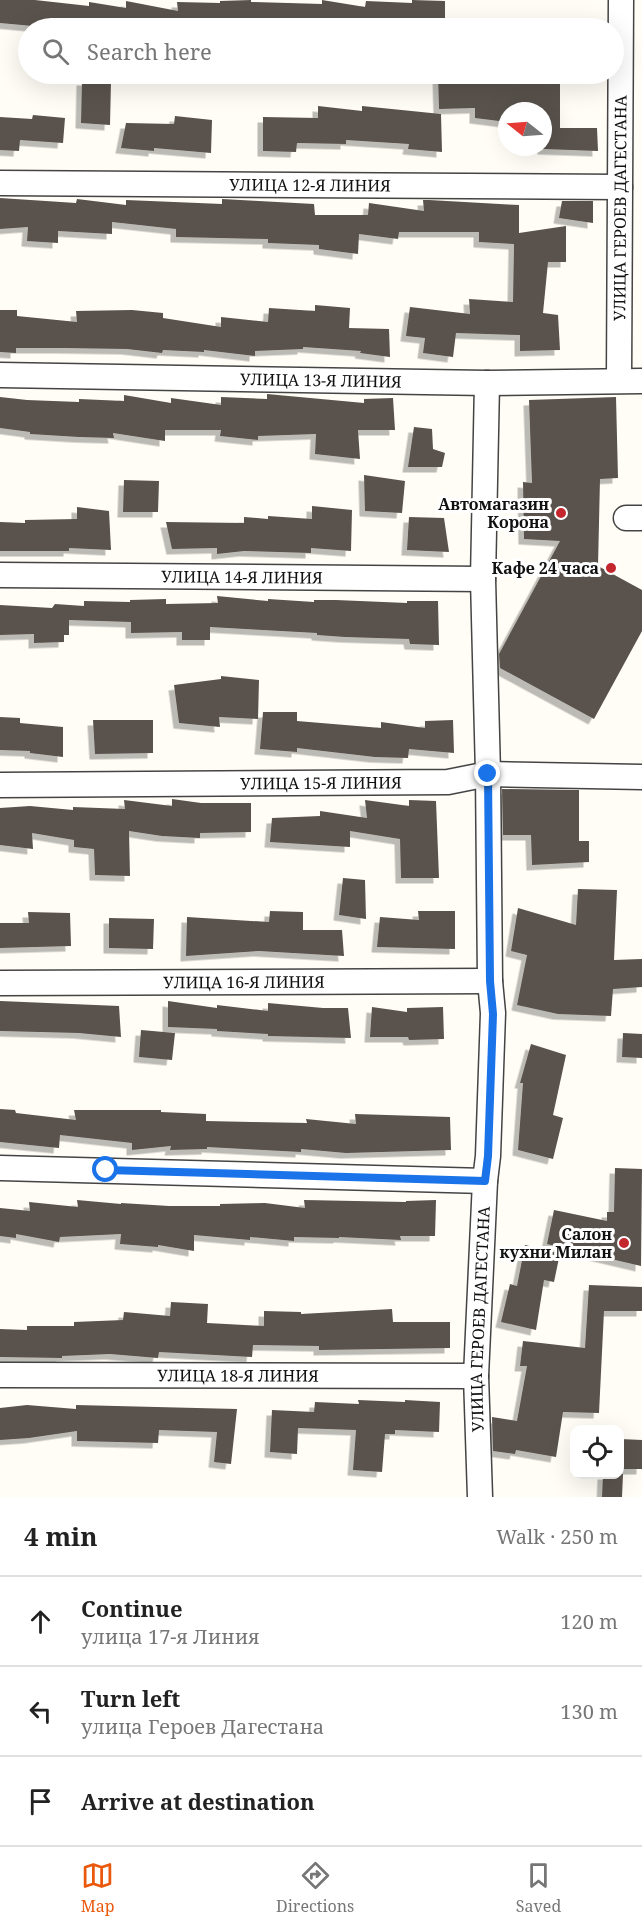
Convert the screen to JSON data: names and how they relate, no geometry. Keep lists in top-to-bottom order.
{
  "streets": {
    "street": [
      "УЛИЦА 12-Я ЛИНИЯ",
      "УЛИЦА ГЕРОЕВ ДАГЕСТАНА",
      "УЛИЦА 13-Я ЛИНИЯ",
      "УЛИЦА 14-Я ЛИНИЯ",
      "УЛИЦА 15-Я ЛИНИЯ",
      "УЛИЦА 16-Я ЛИНИЯ",
      "УЛИЦА 18-Я ЛИНИЯ"
    ]
  },
  "crossings": [
    ["УЛИЦА 12-Я ЛИНИЯ", "УЛИЦА ГЕРОЕВ ДАГЕСТАНА"],
    ["УЛИЦА ГЕРОЕВ ДАГЕСТАНА", "УЛИЦА 13-Я ЛИНИЯ"],
    ["УЛИЦА ГЕРОЕВ ДАГЕСТАНА", "УЛИЦА 14-Я ЛИНИЯ"],
    ["УЛИЦА ГЕРОЕВ ДАГЕСТАНА", "УЛИЦА 15-Я ЛИНИЯ"],
    ["УЛИЦА ГЕРОЕВ ДАГЕСТАНА", "УЛИЦА 16-Я ЛИНИЯ"],
    ["УЛИЦА ГЕРОЕВ ДАГЕСТАНА", "УЛИЦА 18-Я ЛИНИЯ"]
  ],
  "places": ["Автомагазин Корона", "Кафе 24 часа", "Салон кухни Милан"],
  "north": "left",
  "page": {
    "search": "Search here",
    "heading": ["4 min", "Walk · 250 m"],
    "list": [
      ["Continue", "улица 17-я Линия", "120 m"],
      ["Turn left", "улица Героев Дагестана", "130 m"],
      "Arrive at destination"
    ],
    "nav": ["Map", "Directions", "Saved"]
  }
}
